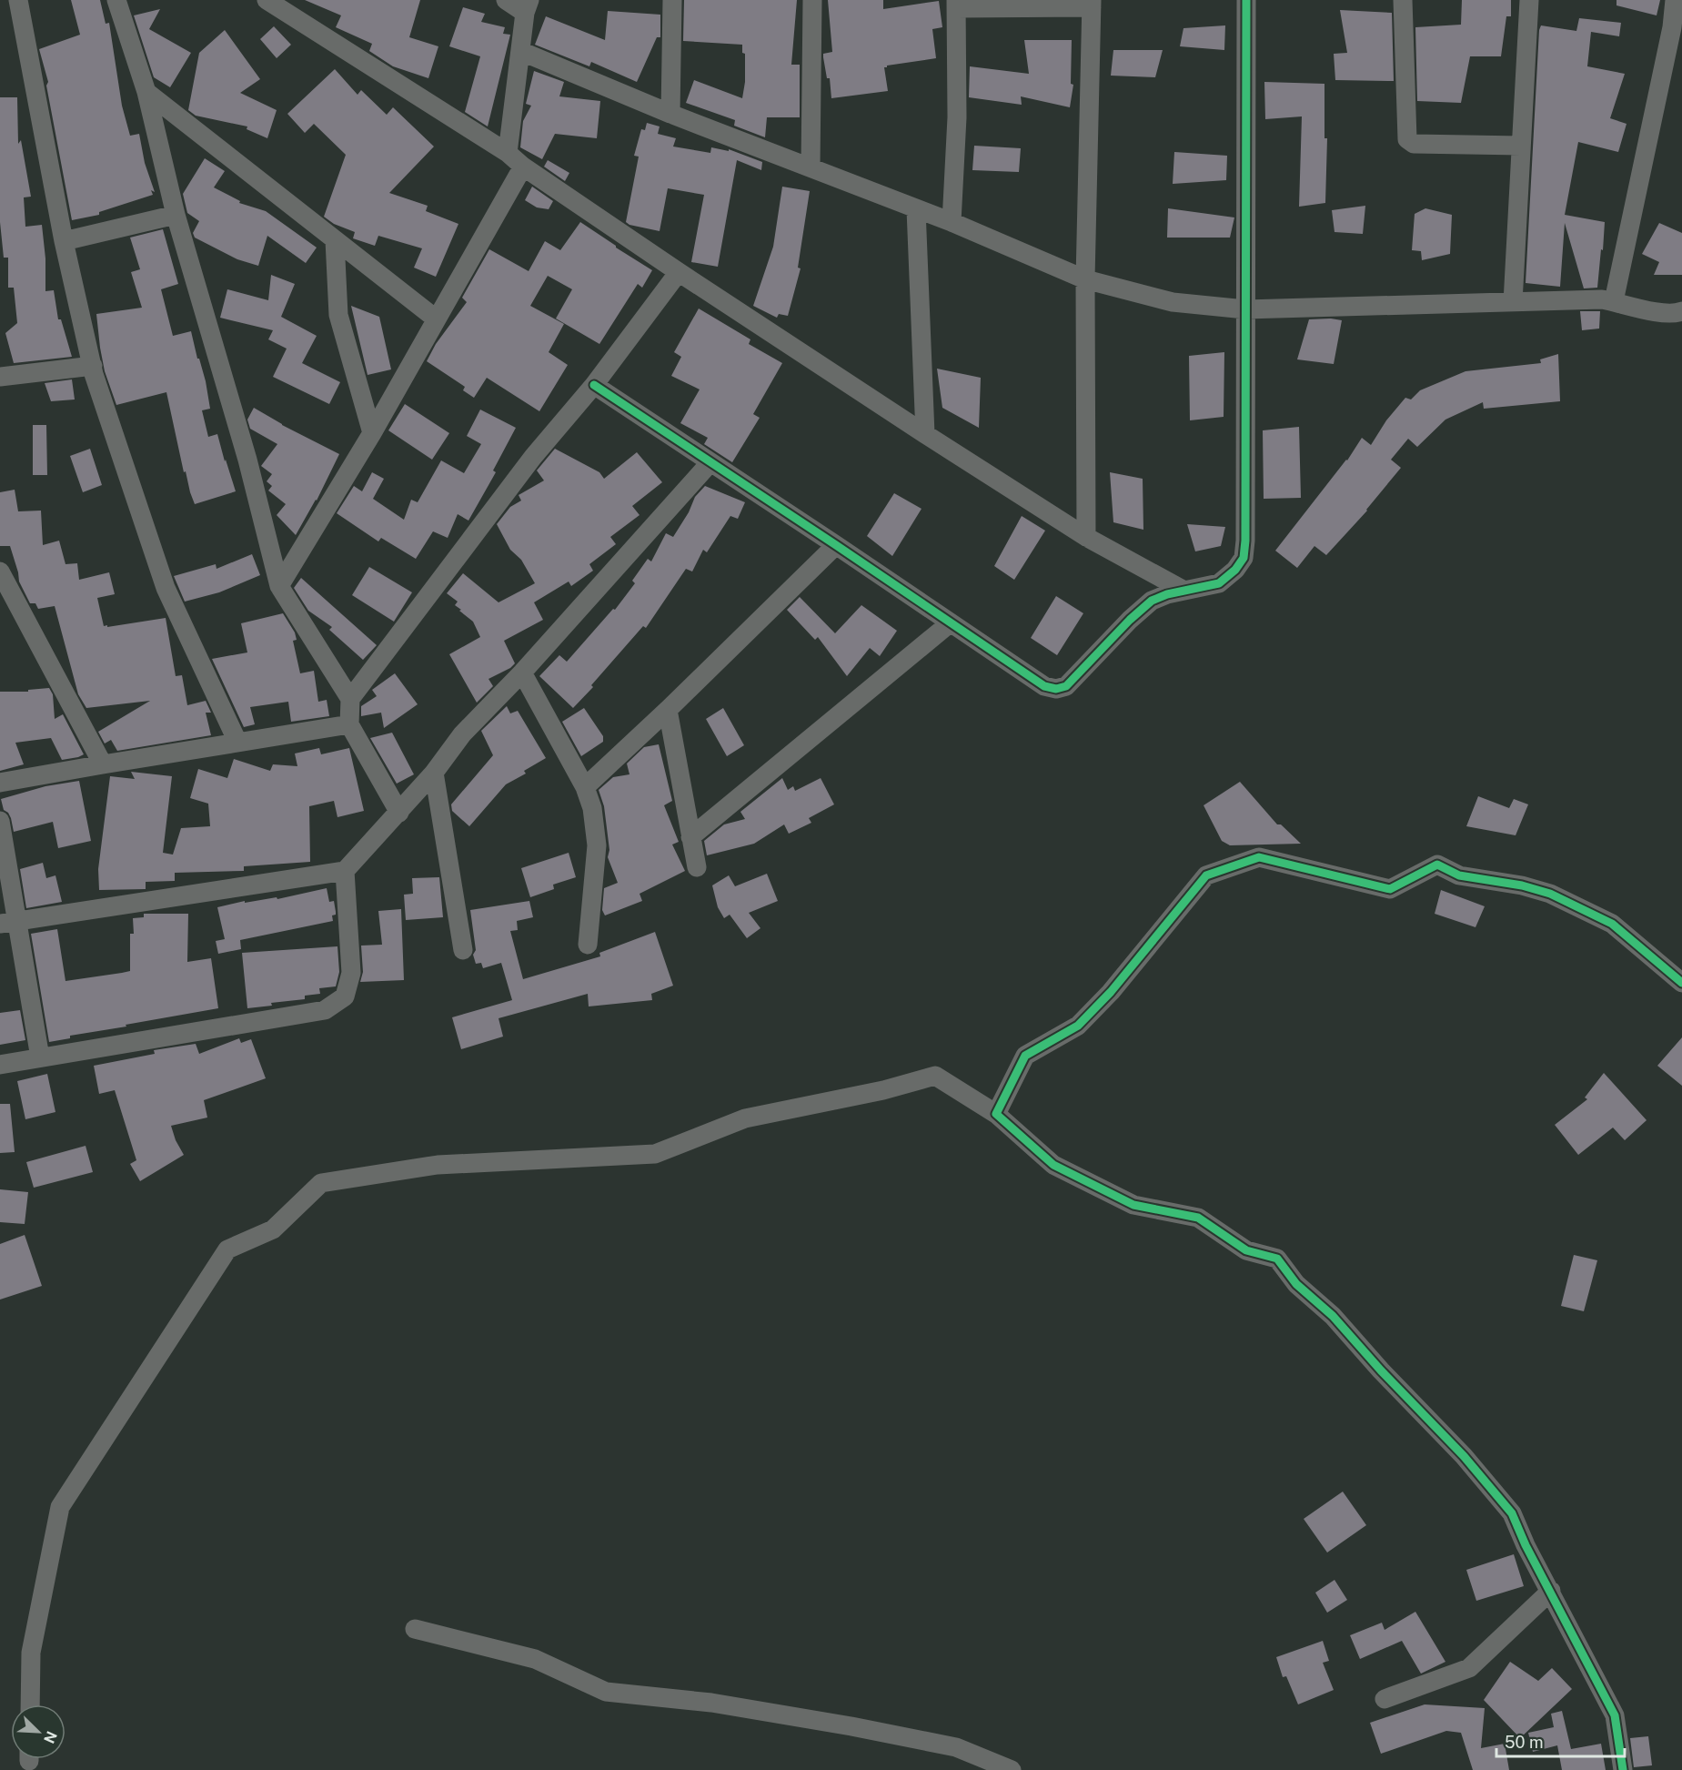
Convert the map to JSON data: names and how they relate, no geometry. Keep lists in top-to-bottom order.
{
  "scale_bar": "50 m",
  "north": "bottom right"
}
